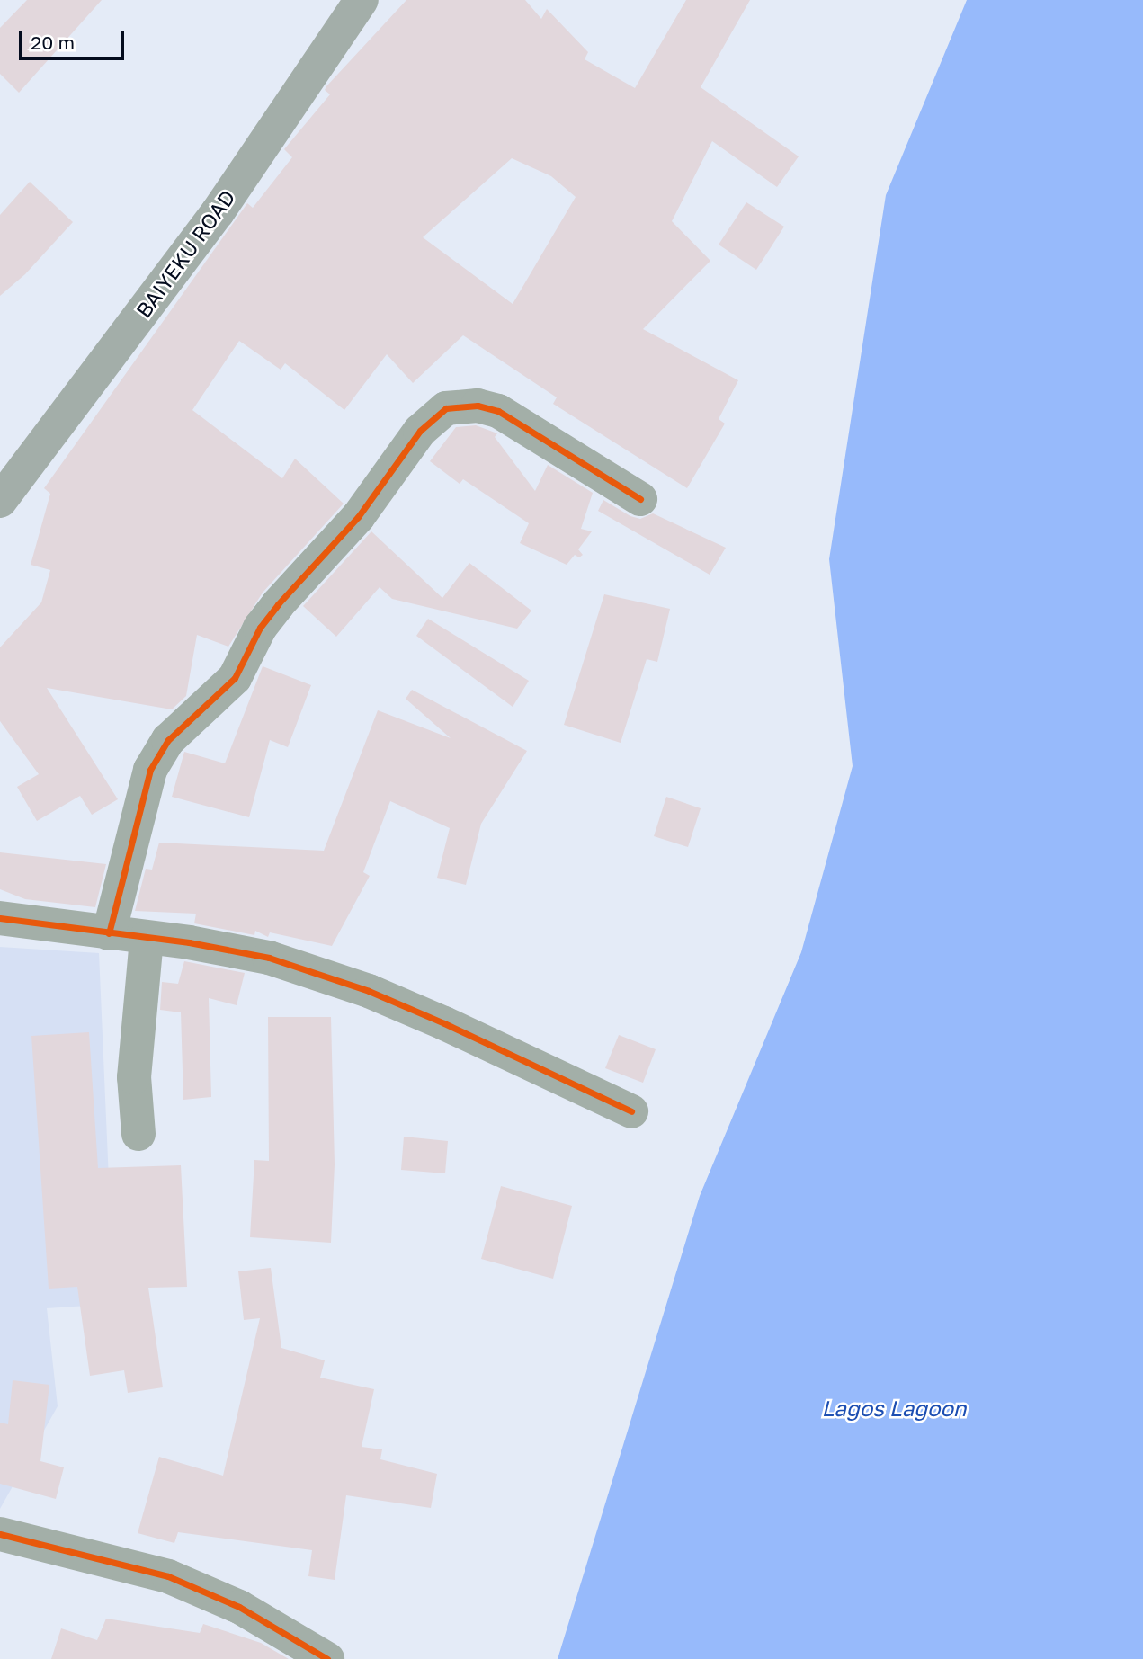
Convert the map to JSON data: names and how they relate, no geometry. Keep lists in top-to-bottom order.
{
  "streets": {
    "main road": ["BAIYEKU ROAD"]
  },
  "water": ["Lagos Lagoon"],
  "scale_bar": "20 m"
}
